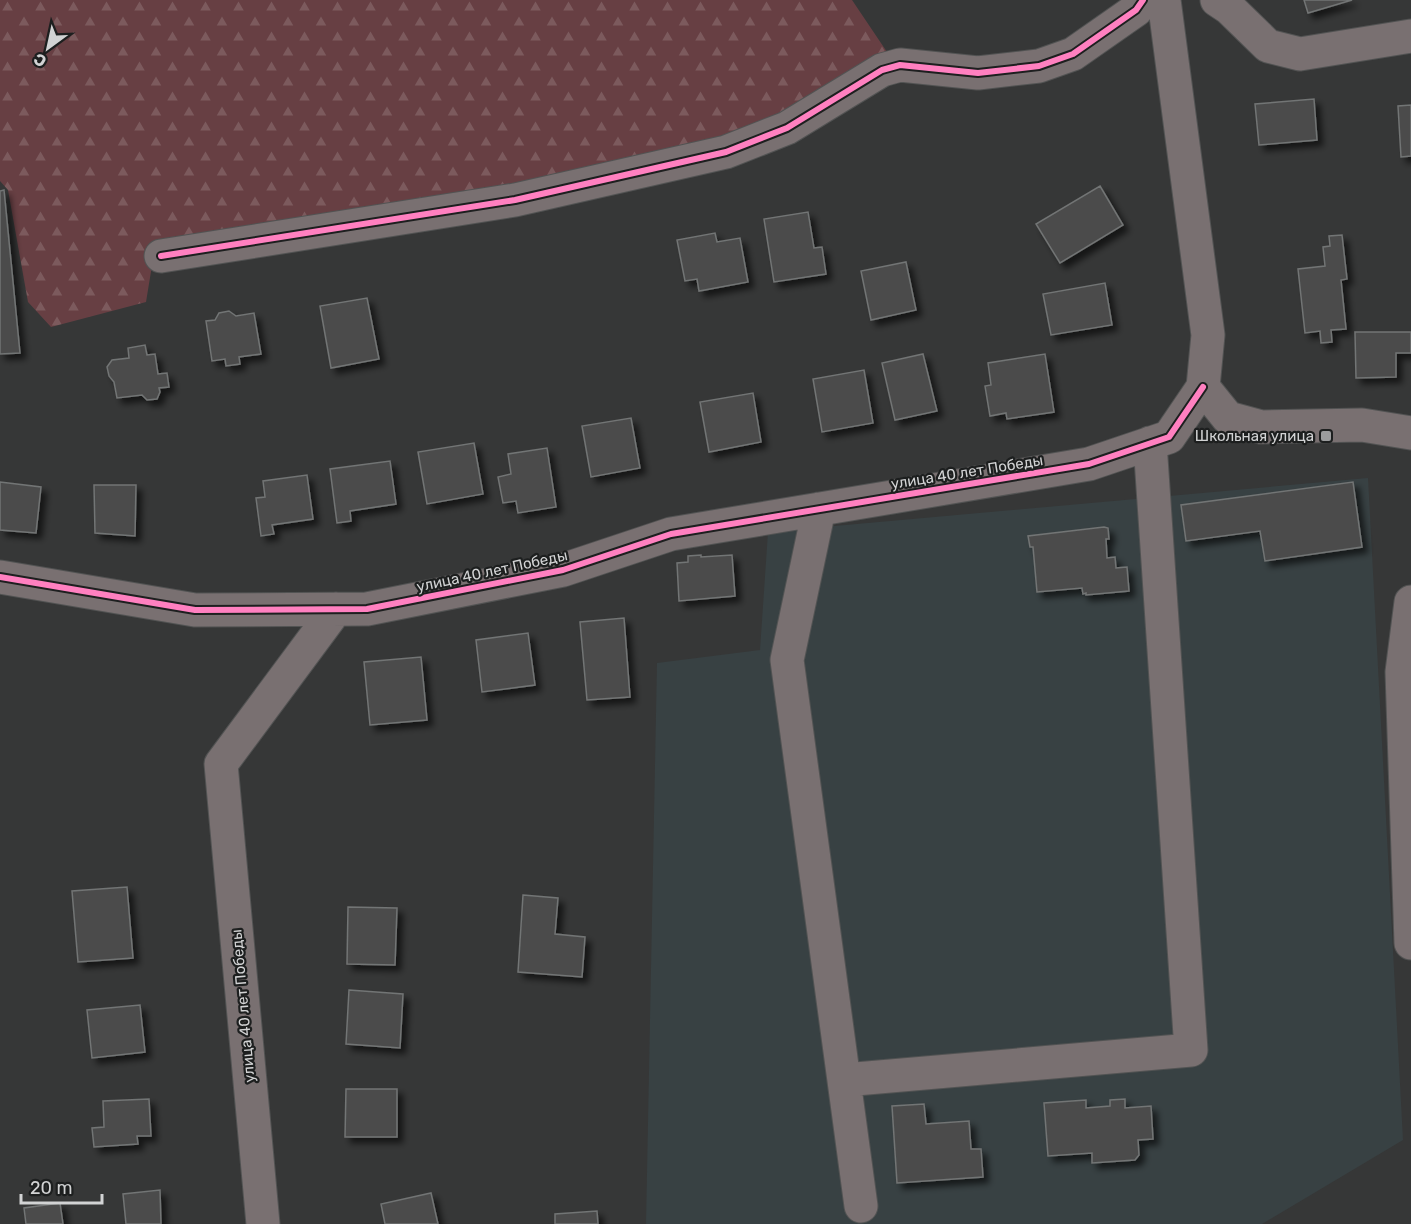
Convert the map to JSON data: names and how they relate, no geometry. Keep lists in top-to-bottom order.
{
  "streets": {
    "street": ["улица 40 лет Победы"]
  },
  "places": {
    "transit": ["Школьная улица"]
  },
  "scale_bar": "20 m",
  "north": "bottom left"
}
